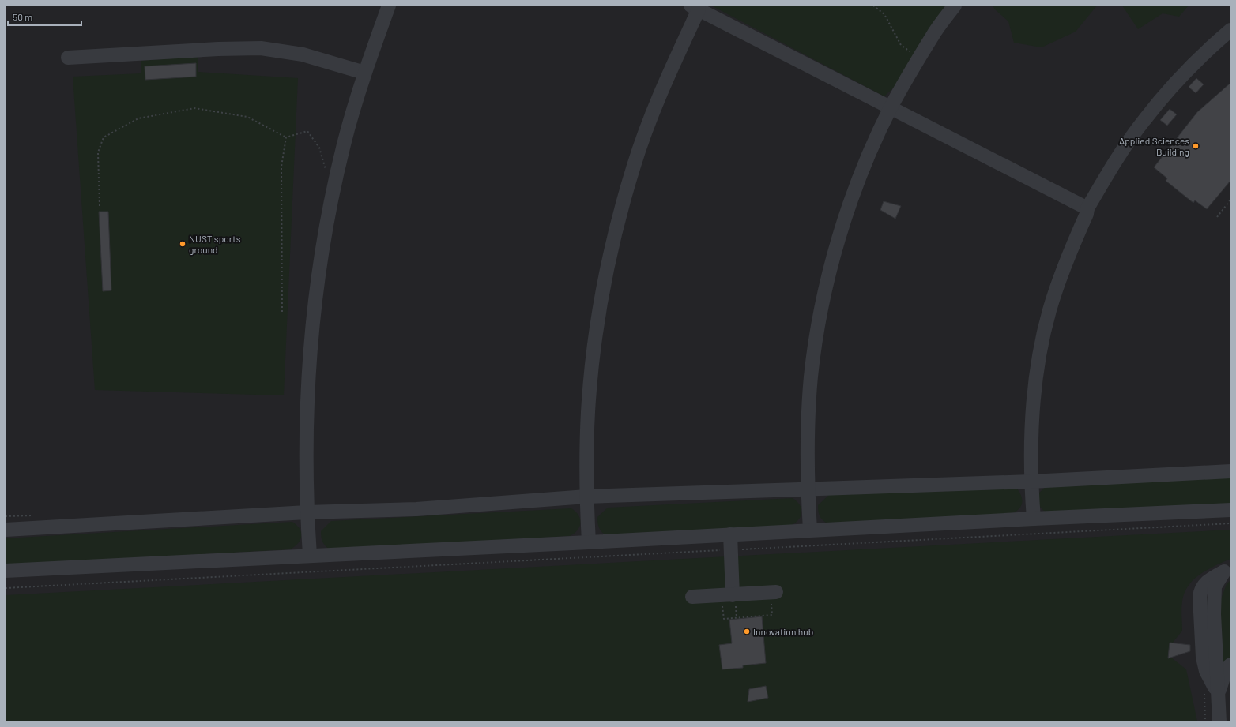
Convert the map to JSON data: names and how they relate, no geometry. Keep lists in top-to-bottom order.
{
  "places": ["Applied Sciences Building", "NUST sports ground", "Innovation hub"],
  "scale_bar": "50 m"
}
